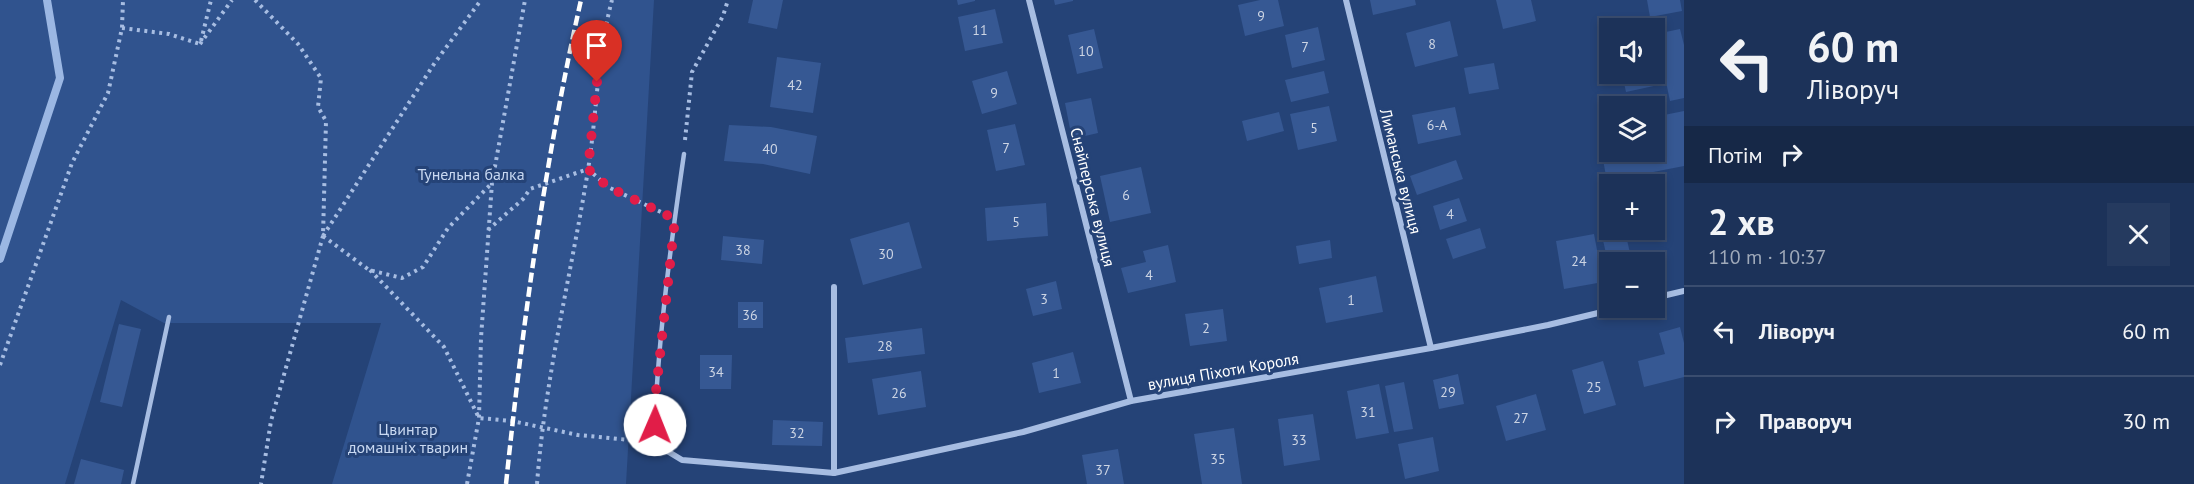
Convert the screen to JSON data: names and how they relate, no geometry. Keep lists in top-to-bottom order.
{
  "streets": {
    "street": ["Лиманська вулиця", "Снайперська вулиця", "вулиця Піхоти Короля"]
  },
  "crossings": [
    ["Лиманська вулиця", "вулиця Піхоти Короля"],
    ["Снайперська вулиця", "вулиця Піхоти Короля"]
  ],
  "parks": ["Тунельна балка", "Цвинтар домашніх тварин"],
  "house_numbers": [
    "9",
    "11",
    "8",
    "7",
    "10",
    "42",
    "9",
    "6-А",
    "5",
    "7",
    "40",
    "6",
    "4",
    "5",
    "38",
    "30",
    "24",
    "4",
    "3",
    "1",
    "36",
    "2",
    "28",
    "34",
    "1",
    "25",
    "29",
    "26",
    "31",
    "27",
    "32",
    "33",
    "35",
    "37"
  ],
  "page": {
    "turn": ["60 m", "Ліворуч"],
    "map_buttons": ["+", "−"],
    "then": "Потім",
    "heading": ["2 хв", "110 m · 10:37"],
    "list": [
      {
        "name": "Ліворуч",
        "value": "60 m"
      },
      {
        "name": "Праворуч",
        "value": "30 m"
      }
    ]
  }
}
